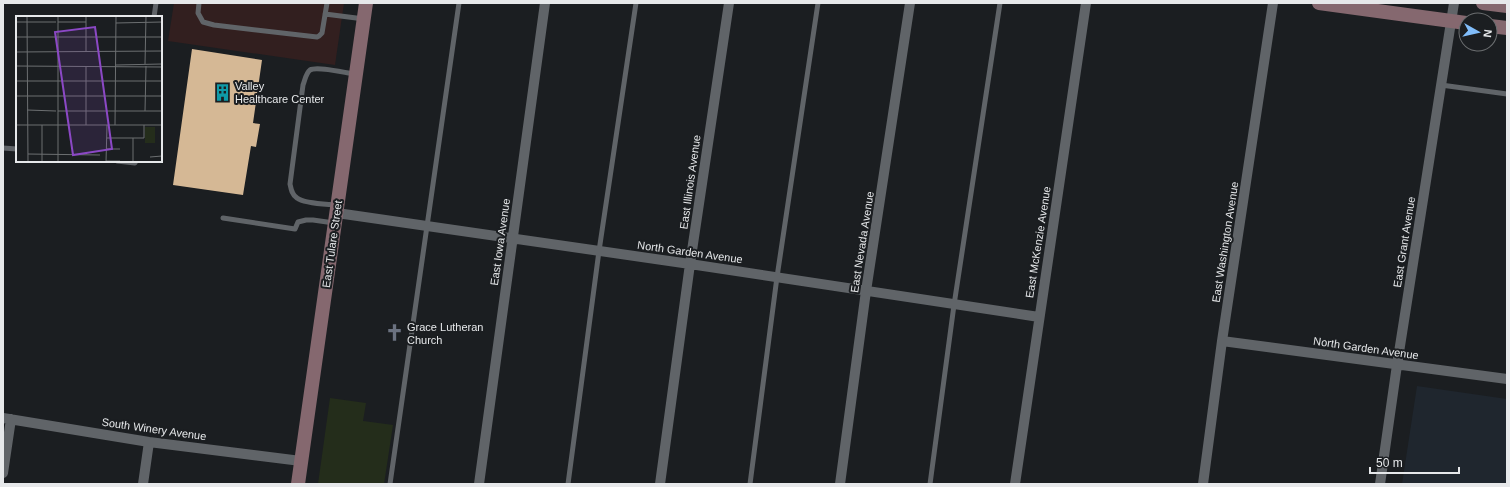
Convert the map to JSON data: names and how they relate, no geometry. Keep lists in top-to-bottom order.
{
  "streets": {
    "main road": ["East Tulare Street"],
    "street": [
      "East Illinois Avenue",
      "East Iowa Avenue",
      "East Nevada Avenue",
      "East McKenzie Avenue",
      "East Washington Avenue",
      "East Grant Avenue",
      "North Garden Avenue",
      "South Winery Avenue"
    ]
  },
  "crossings": [
    ["East Illinois Avenue", "North Garden Avenue"],
    ["East Iowa Avenue", "North Garden Avenue"],
    ["East Nevada Avenue", "North Garden Avenue"],
    ["East McKenzie Avenue", "North Garden Avenue"],
    ["East Washington Avenue", "North Garden Avenue"],
    ["East Grant Avenue", "North Garden Avenue"],
    ["East Tulare Street", "North Garden Avenue"],
    ["East Tulare Street", "South Winery Avenue"]
  ],
  "places": {
    "building": ["Valley Healthcare Center"],
    "church": ["Grace Lutheran Church"]
  },
  "scale_bar": "50 m",
  "north": "right"
}
